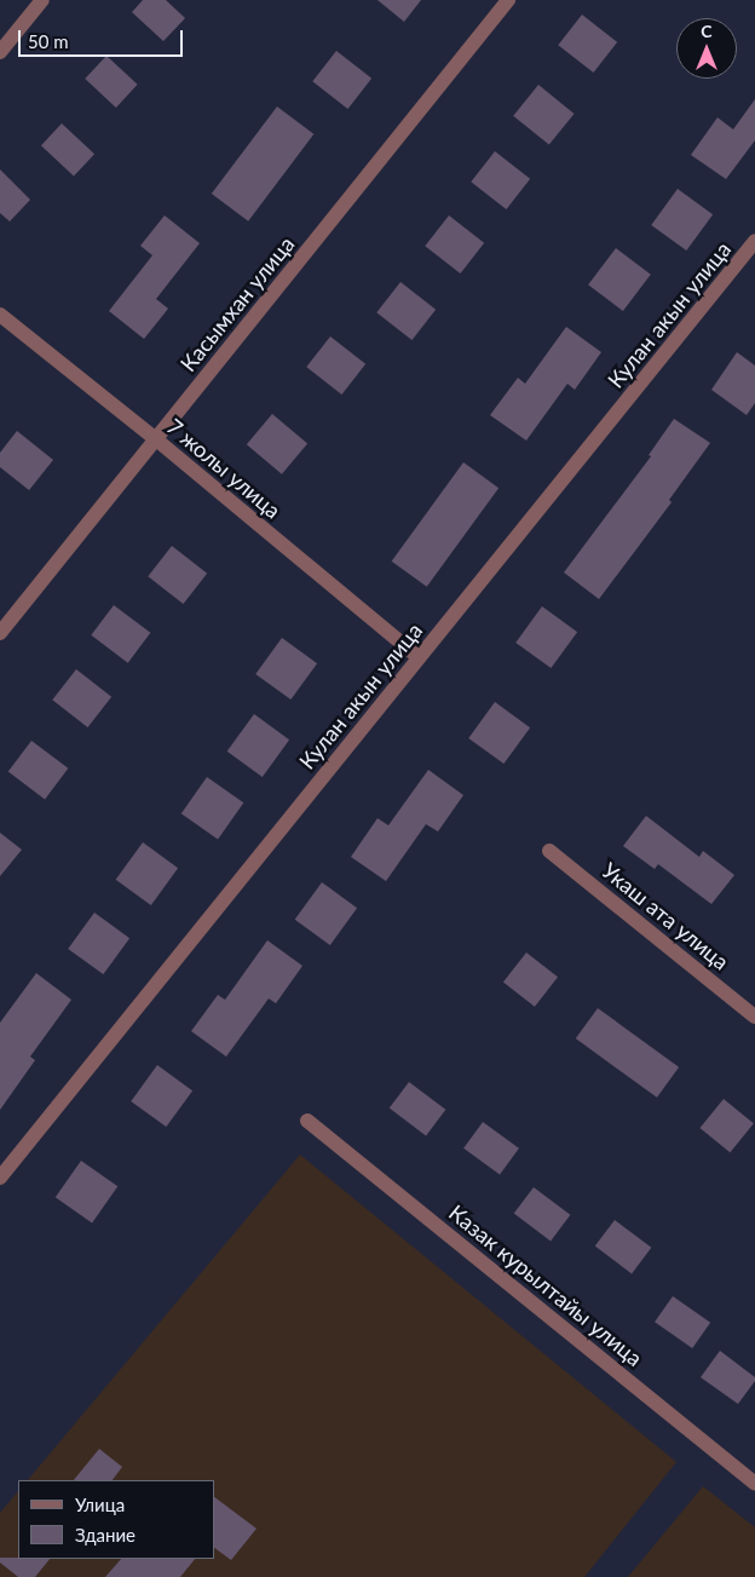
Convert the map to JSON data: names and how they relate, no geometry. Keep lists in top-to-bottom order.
{
  "streets": {
    "street": [
      "Касымхан улица",
      "Кулан акын улица",
      "7 жолы улица",
      "Укаш ата улица",
      "Казак курылтайы улица"
    ]
  },
  "crossings": [
    ["Касымхан улица", "7 жолы улица"],
    ["Кулан акын улица", "7 жолы улица"]
  ],
  "legend": ["Улица", "Здание"],
  "scale_bar": "50 m",
  "north": "top"
}
